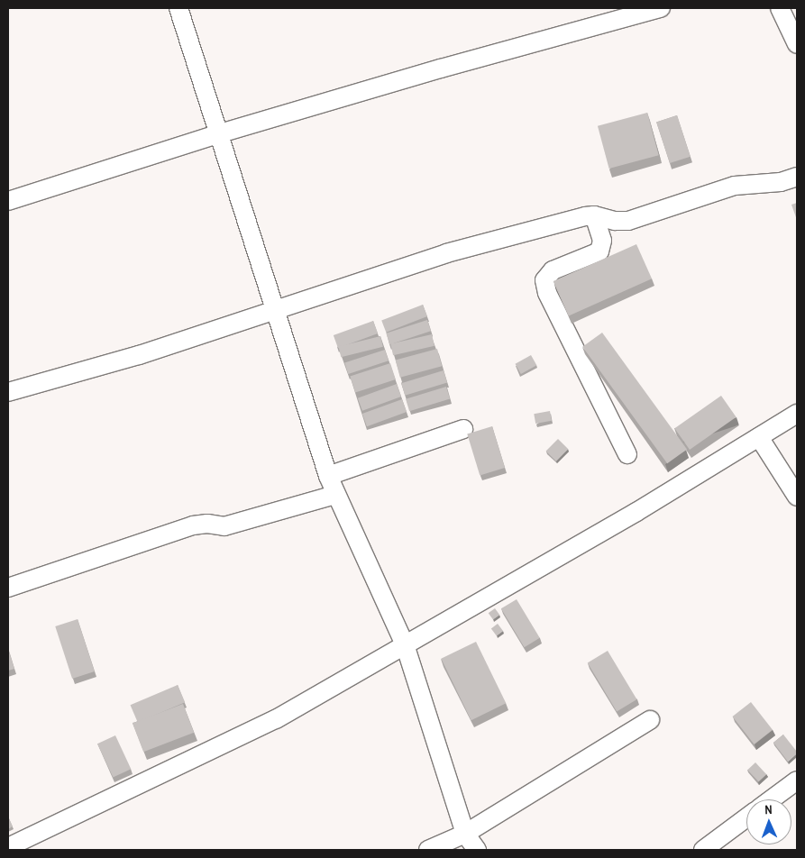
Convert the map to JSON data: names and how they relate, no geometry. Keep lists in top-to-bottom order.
{
  "north": "top"
}
